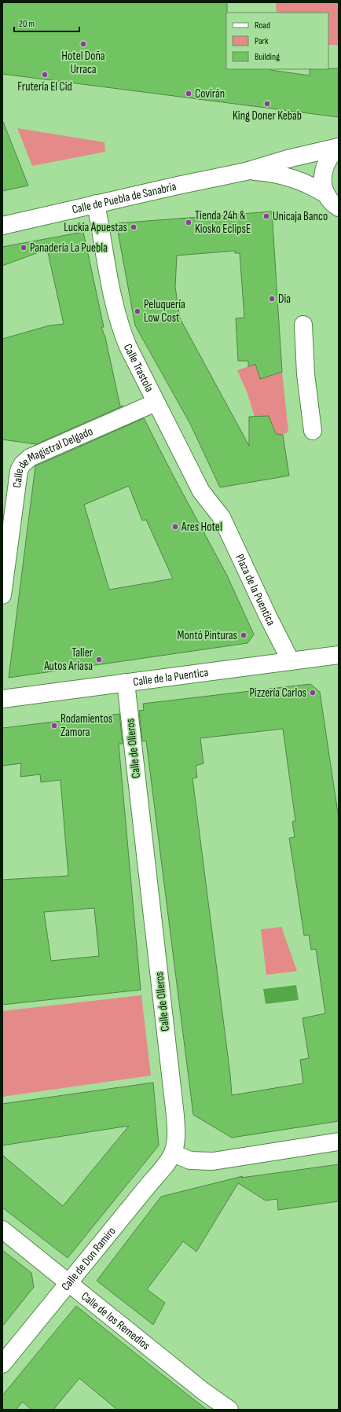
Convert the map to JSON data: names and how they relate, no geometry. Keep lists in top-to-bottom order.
{
  "streets": {
    "main road": [
      "Calle de Puebla de Sanabria",
      "Calle Trastola",
      "Calle de Magistral Delgado",
      "Plaza de la Puentica",
      "Calle de la Puentica",
      "Calle de Olleros",
      "Calle de Don Ramiro",
      "Calle de los Remedios"
    ]
  },
  "crossings": [
    ["Calle de Puebla de Sanabria", "Calle Trastola"],
    ["Calle Trastola", "Calle de Magistral Delgado"],
    ["Calle Trastola", "Plaza de la Puentica"],
    ["Plaza de la Puentica", "Calle de la Puentica"],
    ["Calle de la Puentica", "Calle de Olleros"],
    ["Calle de Olleros", "Calle de Don Ramiro"],
    ["Calle de Don Ramiro", "Calle de los Remedios"]
  ],
  "places": [
    "Hotel Doña Urraca",
    "Frutería El Cid",
    "Covirán",
    "King Doner Kebab",
    "Unicaja Banco",
    "Tienda 24h & Kiosko EclipsE",
    "Luckia Apuestas",
    "Panadería La Puebla",
    "Dia",
    "Peluquería Low Cost",
    "Ares Hotel",
    "Montó Pinturas",
    "Taller Autos Ariasa",
    "Pizzería Carlos",
    "Rodamientos Zamora"
  ],
  "legend": ["Road", "Park", "Building"],
  "scale_bar": "20 m"
}
